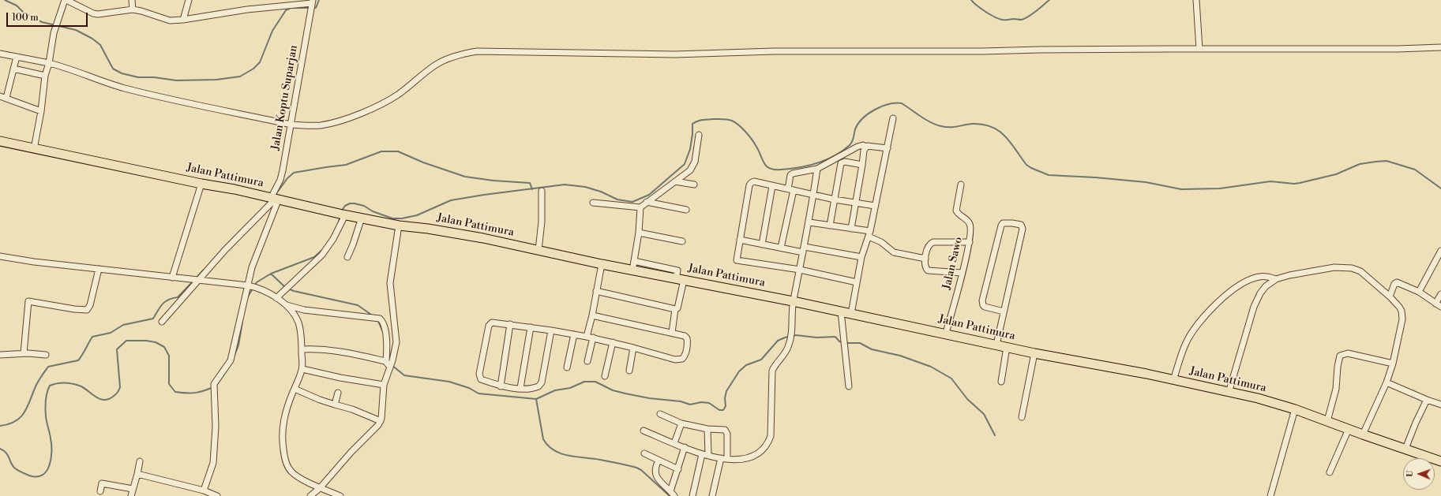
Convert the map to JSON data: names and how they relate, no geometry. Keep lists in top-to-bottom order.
{
  "streets": {
    "main road": ["Jalan Pattimura"],
    "street": ["Jalan Koptu Suparjan", "Jalan Sawo"]
  },
  "crossings": [
    ["Jalan Koptu Suparjan", "Jalan Pattimura"],
    ["Jalan Pattimura", "Jalan Sawo"]
  ],
  "scale_bar": "100 m",
  "north": "left"
}
